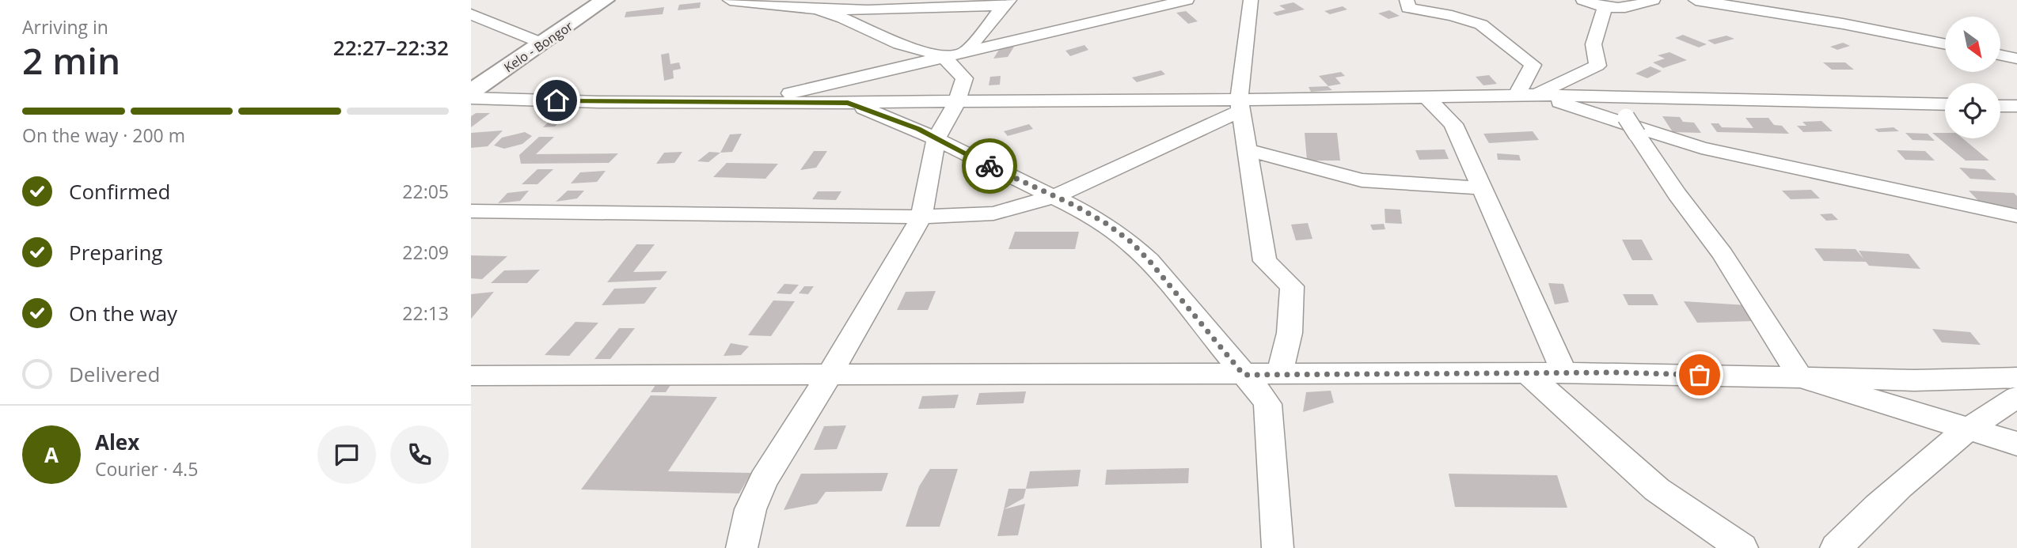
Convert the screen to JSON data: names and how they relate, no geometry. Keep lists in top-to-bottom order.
{
  "streets": {
    "highway": ["Kelo - Bongor"]
  },
  "north": "bottom right",
  "page": {
    "heading": ["2 min", "Arriving in", "22:27–22:32"],
    "panel": ["Alex", "Courier · 4.5"],
    "bar": "On the way · 200 m",
    "list": [
      ["Confirmed", "22:05"],
      ["Preparing", "22:09"],
      ["On the way", "22:13"],
      "Delivered"
    ],
    "round": "A"
  }
}
